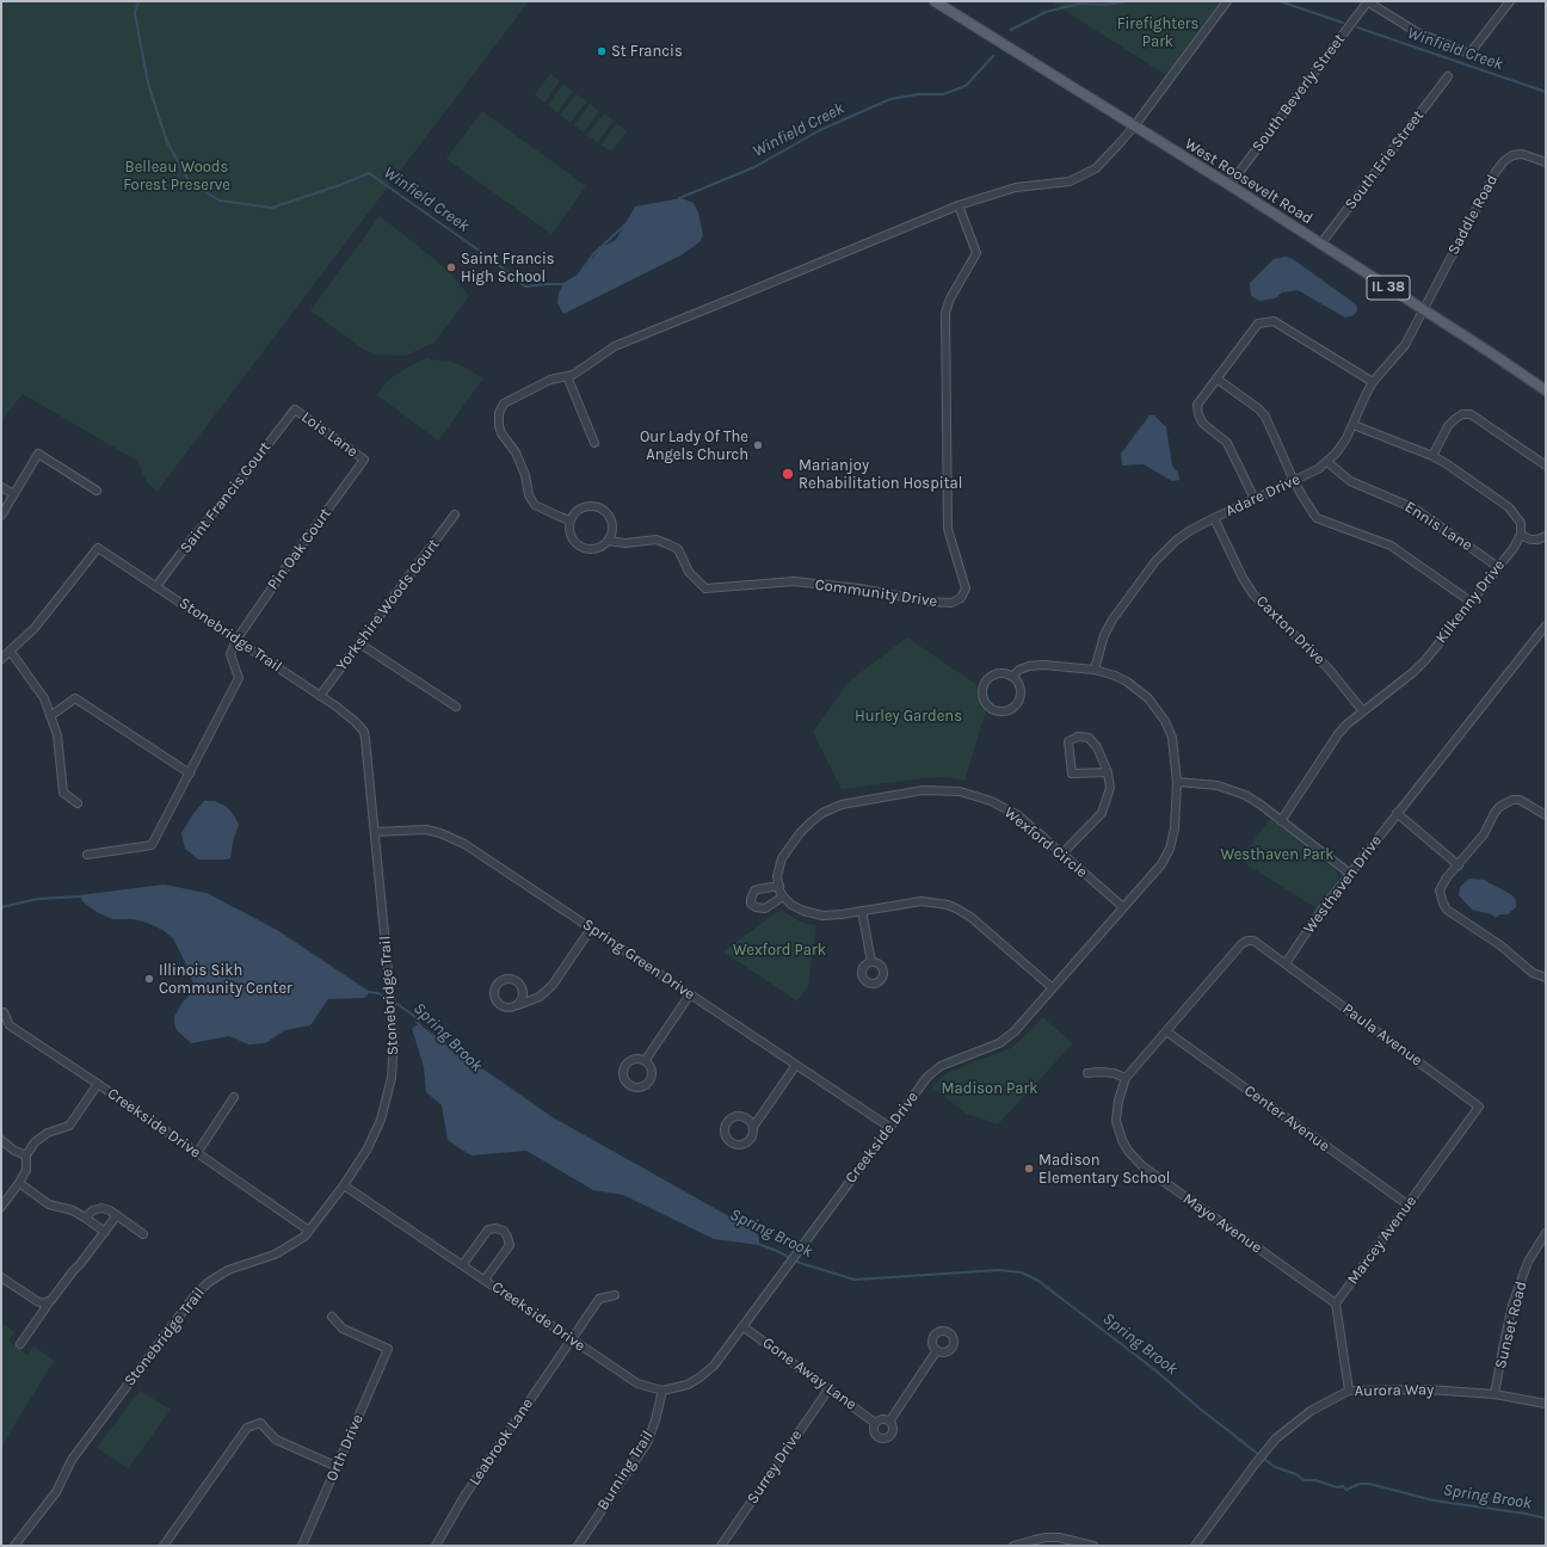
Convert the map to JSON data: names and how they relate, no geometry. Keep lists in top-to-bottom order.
{
  "streets": {
    "main road": ["West Roosevelt Road", "IL 38"],
    "street": [
      "South Beverly Street",
      "South Erie Street",
      "Saddle Road",
      "Lois Lane",
      "Adare Drive",
      "Saint Francis Court",
      "Ennis Lane",
      "Pin Oak Court",
      "Community Drive",
      "Kilkenny Drive",
      "Yorkshire Woods Court",
      "Caxton Drive",
      "Stonebridge Trail",
      "Wexford Circle",
      "Westhaven Drive",
      "Spring Green Drive",
      "Paula Avenue",
      "Center Avenue",
      "Creekside Drive",
      "Mayo Avenue",
      "Marcey Avenue",
      "Sunset Road",
      "Gone Away Lane",
      "Aurora Way",
      "Leabrook Lane",
      "Orth Drive",
      "Surrey Drive",
      "Burning Trail"
    ]
  },
  "crossings": [
    ["South Beverly Street", "West Roosevelt Road"],
    ["South Erie Street", "West Roosevelt Road"],
    ["West Roosevelt Road", "Saddle Road"],
    ["West Roosevelt Road", "Adare Drive"],
    ["Saddle Road", "Adare Drive"],
    ["Lois Lane", "Saint Francis Court"],
    ["Lois Lane", "Pin Oak Court"],
    ["Adare Drive", "Ennis Lane"],
    ["Adare Drive", "Caxton Drive"],
    ["Adare Drive", "Creekside Drive"],
    ["Saint Francis Court", "Stonebridge Trail"],
    ["Ennis Lane", "Kilkenny Drive"],
    ["Pin Oak Court", "Stonebridge Trail"],
    ["Kilkenny Drive", "Caxton Drive"],
    ["Yorkshire Woods Court", "Stonebridge Trail"],
    ["Stonebridge Trail", "Spring Green Drive"],
    ["Stonebridge Trail", "Creekside Drive"],
    ["Wexford Circle", "Creekside Drive"],
    ["Westhaven Drive", "Paula Avenue"],
    ["Spring Green Drive", "Creekside Drive"],
    ["Paula Avenue", "Marcey Avenue"],
    ["Center Avenue", "Marcey Avenue"],
    ["Creekside Drive", "Gone Away Lane"],
    ["Creekside Drive", "Leabrook Lane"],
    ["Creekside Drive", "Burning Trail"],
    ["Mayo Avenue", "Marcey Avenue"],
    ["Sunset Road", "Aurora Way"],
    ["Gone Away Lane", "Surrey Drive"]
  ],
  "water": ["Winfield Creek", "Spring Brook"],
  "parks": [
    "Firefighters Park",
    "Belleau Woods Forest Preserve",
    "Hurley Gardens",
    "Westhaven Park",
    "Wexford Park",
    "Madison Park"
  ],
  "places": [
    "St Francis",
    "Saint Francis High School",
    "Our Lady Of The Angels Church",
    "Marianjoy Rehabilitation Hospital",
    "Illinois Sikh Community Center",
    "Madison Elementary School"
  ]
}
